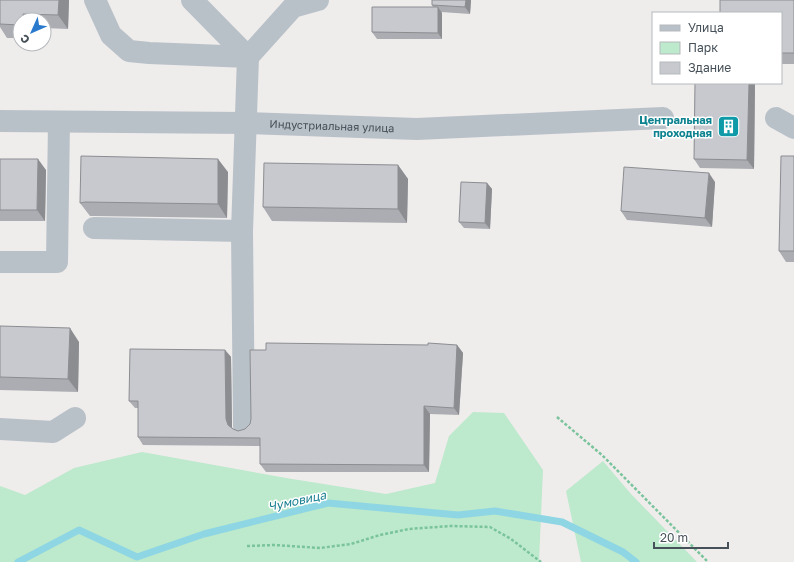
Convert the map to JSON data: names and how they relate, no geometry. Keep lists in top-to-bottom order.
{
  "streets": {
    "street": ["Индустриальная улица"]
  },
  "water": ["Чумовица"],
  "places": {
    "building": ["Центральная проходная"]
  },
  "legend": ["Улица", "Парк", "Здание"],
  "scale_bar": "20 m",
  "north": "bottom left"
}
